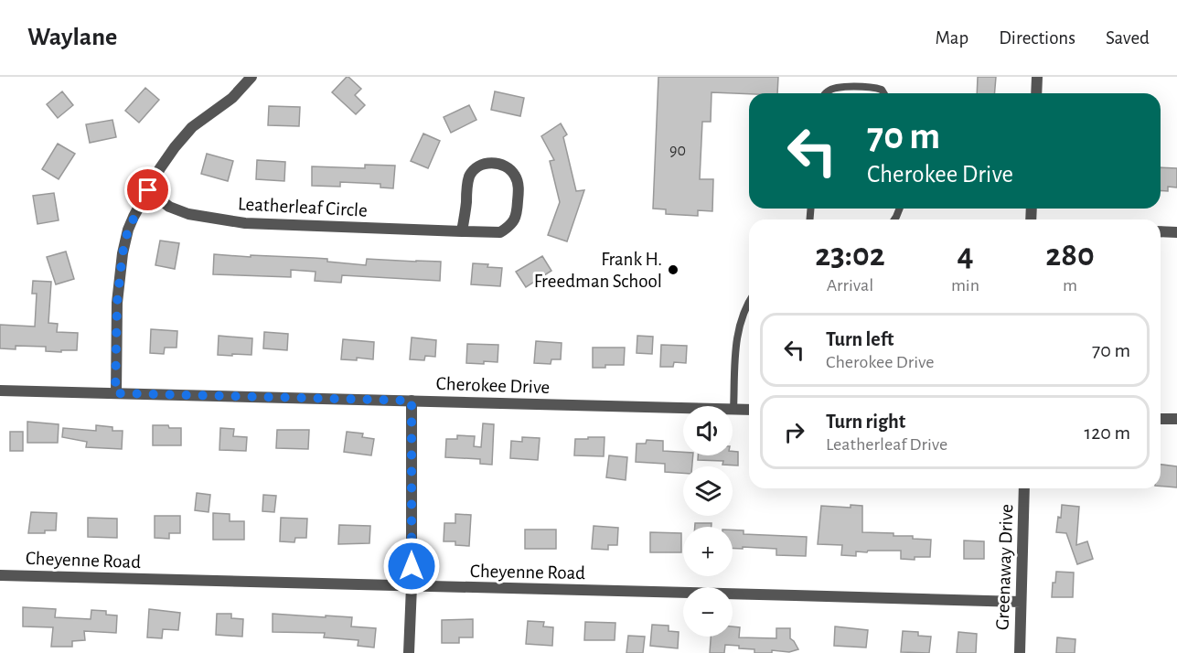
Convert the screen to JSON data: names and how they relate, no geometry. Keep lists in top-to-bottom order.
{
  "streets": {
    "street": [
      "Leatherleaf Circle",
      "Cherokee Drive",
      "Cheyenne Road",
      "Greenaway Drive"
    ]
  },
  "crossings": [
    ["Cheyenne Road", "Greenaway Drive"]
  ],
  "places": ["Frank H. Freedman School"],
  "house_numbers": ["90"],
  "page": {
    "header": "Waylane",
    "nav": ["Map", "Directions", "Saved"],
    "turn": ["70 m", "Cherokee Drive"],
    "eta": [
      "23:02",
      "Arrival",
      "4",
      "min",
      "280",
      "m"
    ],
    "list": [
      {
        "name": "Turn left",
        "note": "Cherokee Drive",
        "value": "70 m"
      },
      {
        "name": "Turn right",
        "note": "Leatherleaf Drive",
        "value": "120 m"
      }
    ],
    "map_buttons": ["+", "−"]
  }
}
